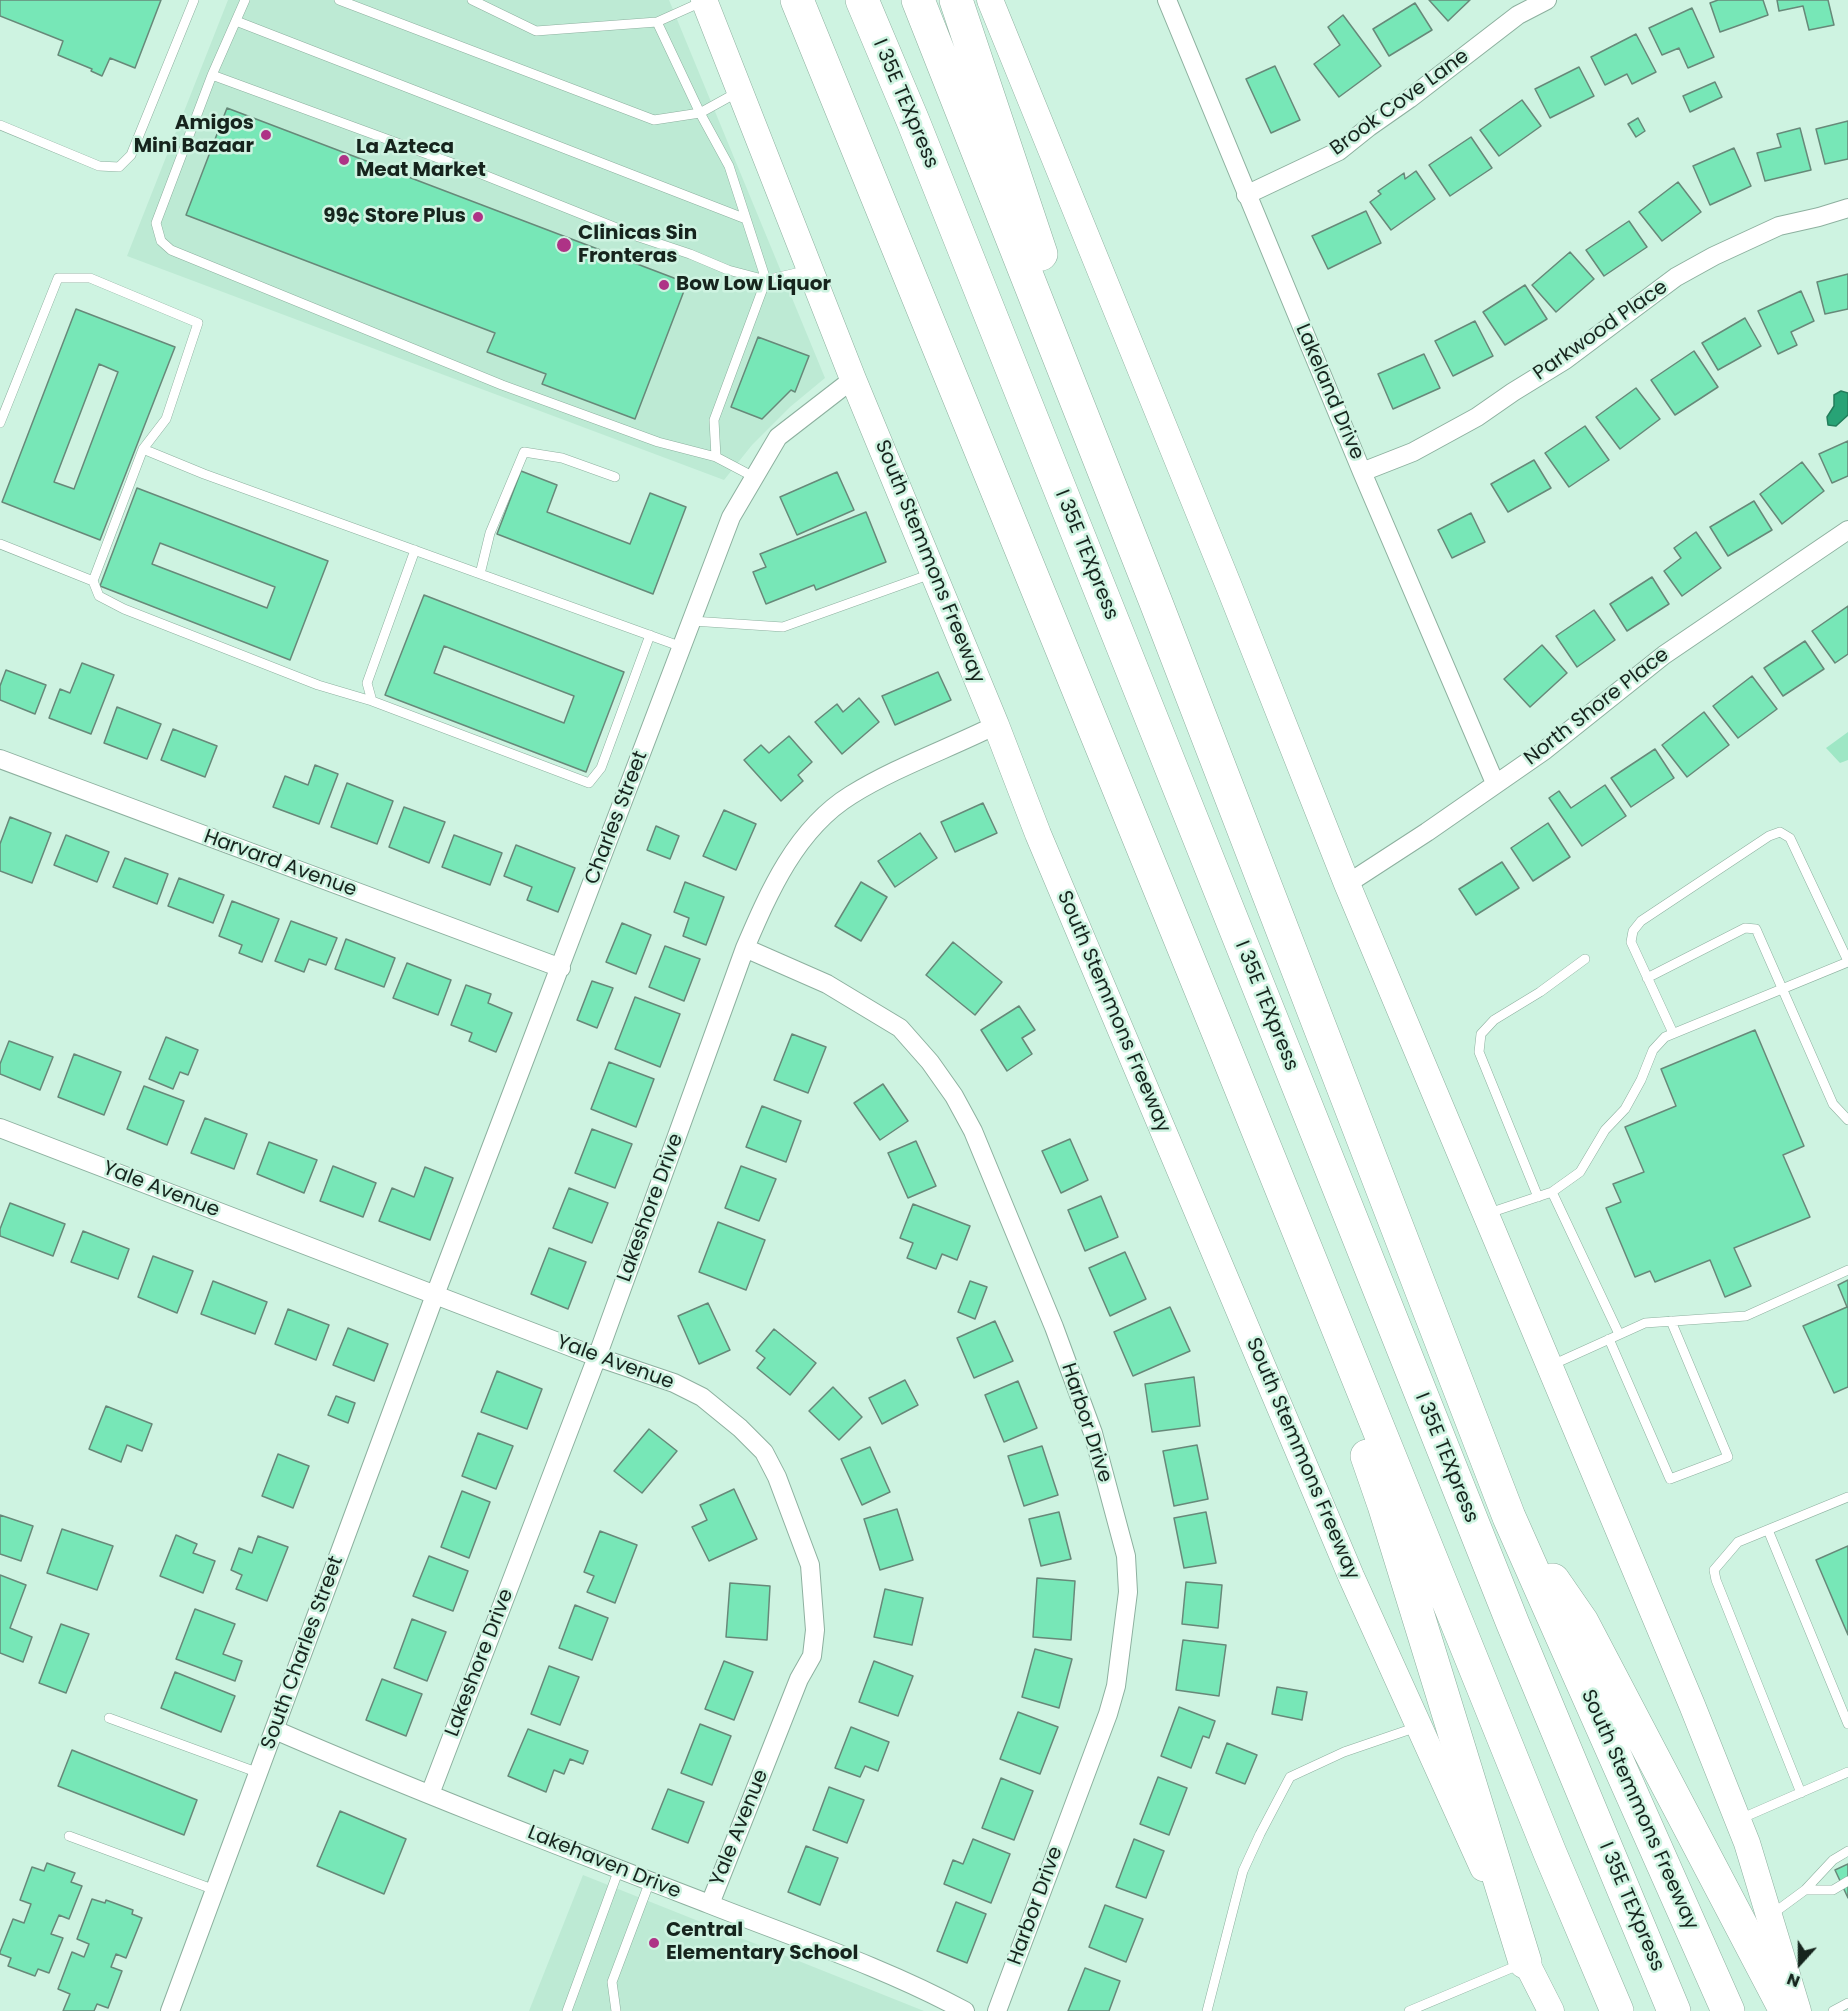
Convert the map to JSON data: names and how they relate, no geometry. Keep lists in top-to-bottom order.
{
  "streets": {
    "highway": ["I 35E TEXpress", "South Stemmons Freeway"],
    "street": [
      "Brook Cove Lane",
      "Parkwood Place",
      "Lakeland Drive",
      "North Shore Place",
      "Charles Street",
      "Harvard Avenue",
      "Yale Avenue",
      "Lakeshore Drive",
      "Harbor Drive",
      "South Charles Street",
      "Lakehaven Drive"
    ]
  },
  "crossings": [
    ["Brook Cove Lane", "Lakeland Drive"],
    ["Parkwood Place", "Lakeland Drive"],
    ["Lakeland Drive", "North Shore Place"],
    ["South Stemmons Freeway", "Charles Street"],
    ["South Stemmons Freeway", "Lakeshore Drive"],
    ["Charles Street", "Harvard Avenue"],
    ["Charles Street", "Yale Avenue"],
    ["Charles Street", "South Charles Street"],
    ["Yale Avenue", "Lakeshore Drive"],
    ["Yale Avenue", "South Charles Street"],
    ["Yale Avenue", "Lakehaven Drive"],
    ["Lakeshore Drive", "Harbor Drive"],
    ["Lakeshore Drive", "Lakehaven Drive"],
    ["South Charles Street", "Lakehaven Drive"]
  ],
  "places": [
    "Amigos Mini Bazaar",
    "La Azteca Meat Market",
    "99¢ Store Plus",
    "Clinicas Sin Fronteras",
    "Bow Low Liquor",
    "Central Elementary School"
  ],
  "north": "bottom"
}
